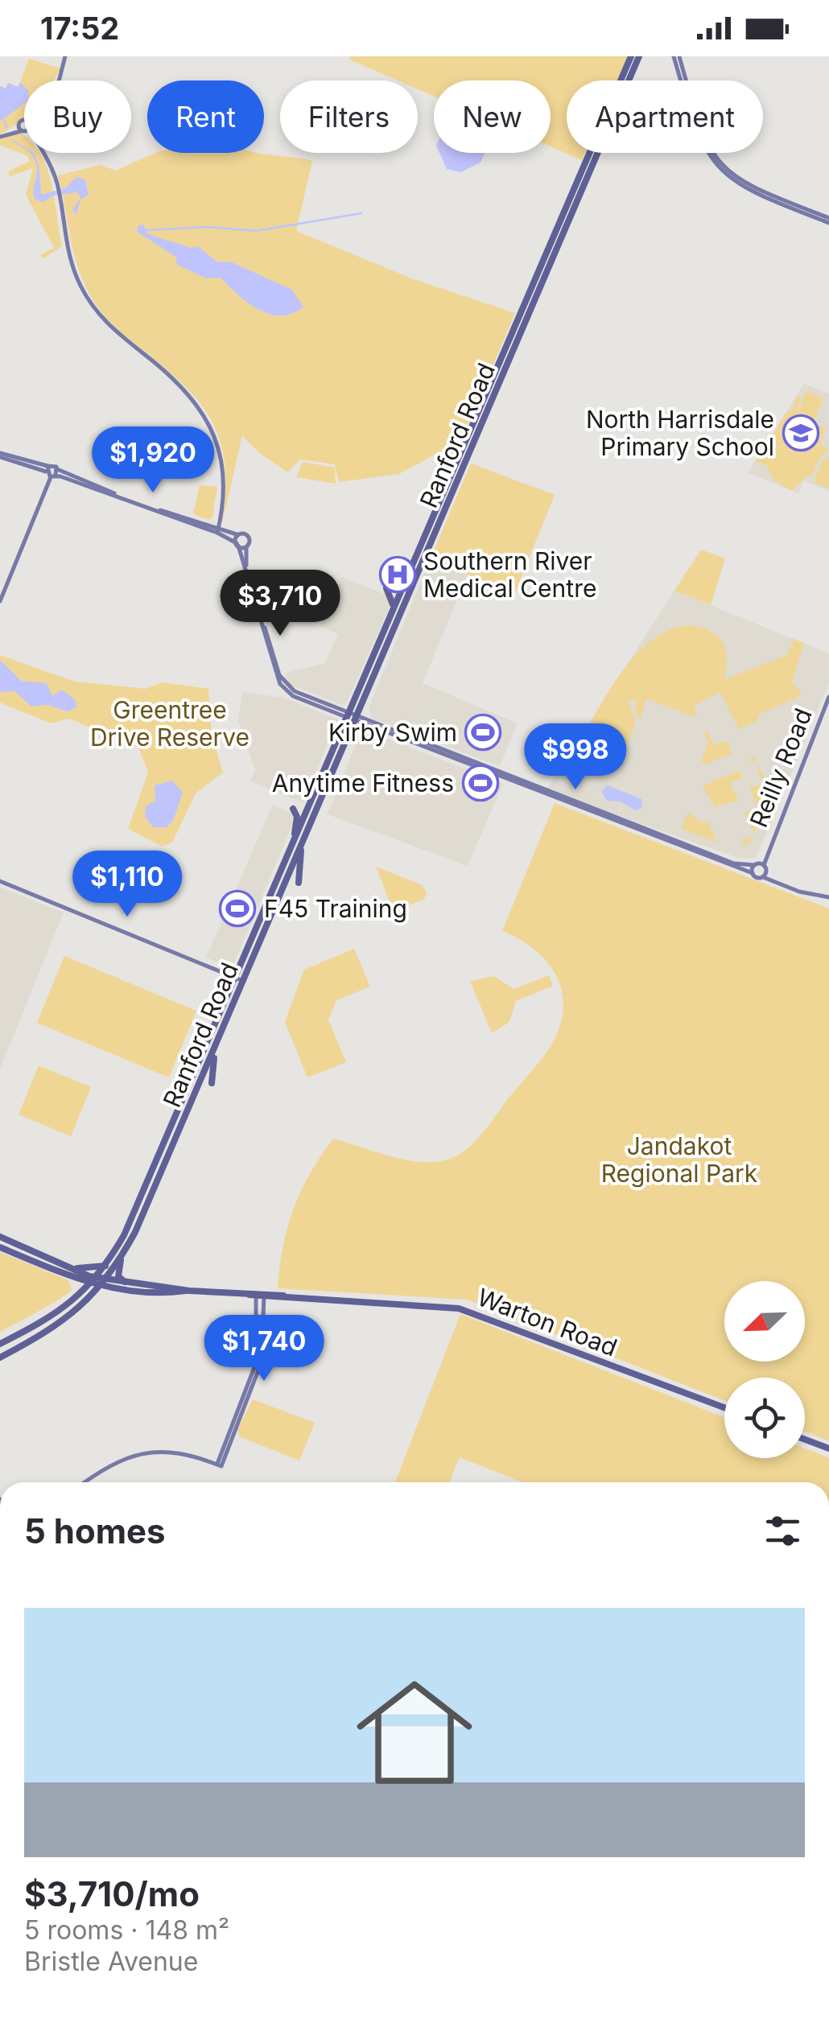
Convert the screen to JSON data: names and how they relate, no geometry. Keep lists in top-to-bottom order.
{
  "streets": {
    "main road": ["Ranford Road", "Warton Road"],
    "street": ["Reilly Road"]
  },
  "crossings": [
    ["Ranford Road", "Warton Road"]
  ],
  "parks": ["Greentree Drive Reserve", "Jandakot Regional Park"],
  "places": {
    "school or university": ["North Harrisdale Primary School"],
    "hospital": ["Southern River Medical Centre"],
    "sports": ["Kirby Swim", "Anytime Fitness", "F45 Training"]
  },
  "north": "bottom left",
  "page": {
    "status": "17:52",
    "chip": [
      "Buy",
      "Rent",
      "Filters",
      "New",
      "Apartment"
    ],
    "price": [
      "$1,920",
      "$3,710",
      "$998",
      "$1,110",
      "$1,740"
    ],
    "heading": "5 homes",
    "list": [
      {
        "name": "$3,710/mo",
        "note": "5 rooms · 148 m² · Bristle Avenue"
      }
    ]
  }
}
